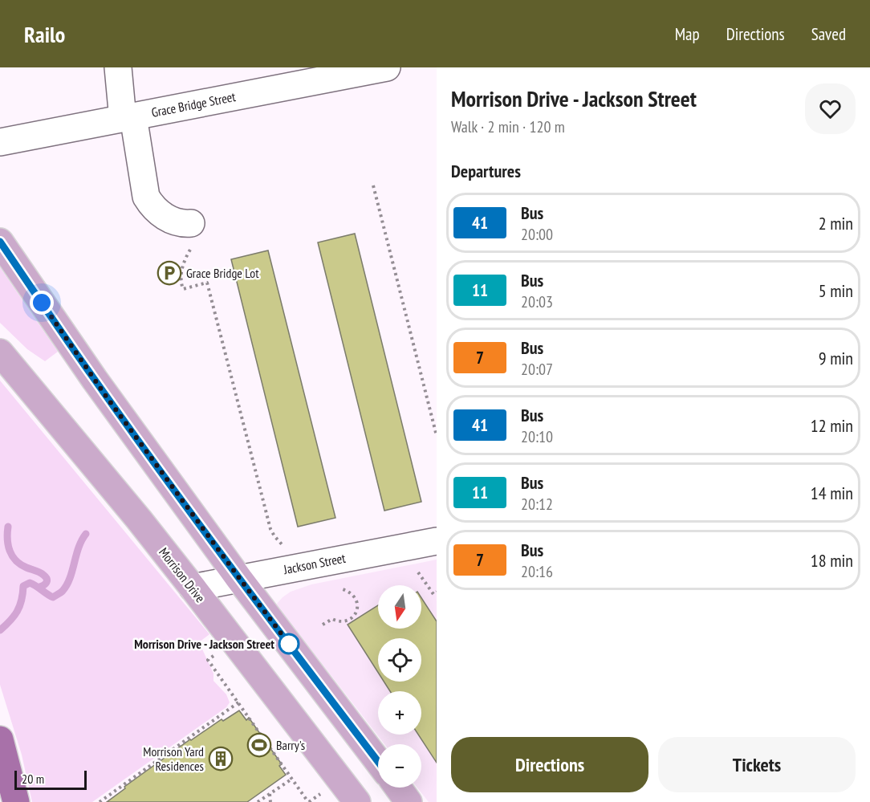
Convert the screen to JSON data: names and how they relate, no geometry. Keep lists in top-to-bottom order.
{
  "streets": {
    "main road": ["Morrison Drive"],
    "street": ["Grace Bridge Street", "Jackson Street"]
  },
  "crossings": [
    ["Jackson Street", "Morrison Drive"]
  ],
  "places": {
    "parking": ["Grace Bridge Lot"],
    "other": ["Morrison Drive - Jackson Street"],
    "sports": ["Barry's"],
    "building": ["Morrison Yard Residences"]
  },
  "lines": ["bus line 41"],
  "scale_bar": "20 m",
  "north": "bottom",
  "page": {
    "header": "Railo",
    "nav": ["Map", "Directions", "Saved"],
    "heading": [
      ["Morrison Drive - Jackson Street", "Walk · 2 min · 120 m"],
      "Departures"
    ],
    "list": [
      {
        "mark": "41",
        "name": "Bus",
        "note": "20:00",
        "value": "2 min"
      },
      {
        "mark": "11",
        "name": "Bus",
        "note": "20:03",
        "value": "5 min"
      },
      {
        "mark": "7",
        "name": "Bus",
        "note": "20:07",
        "value": "9 min"
      },
      {
        "mark": "41",
        "name": "Bus",
        "note": "20:10",
        "value": "12 min"
      },
      {
        "mark": "11",
        "name": "Bus",
        "note": "20:12",
        "value": "14 min"
      },
      {
        "mark": "7",
        "name": "Bus",
        "note": "20:16",
        "value": "18 min"
      }
    ],
    "map_buttons": ["+", "−"],
    "buttons": ["Directions", "Tickets"],
    "scale": "20 m"
  }
}
